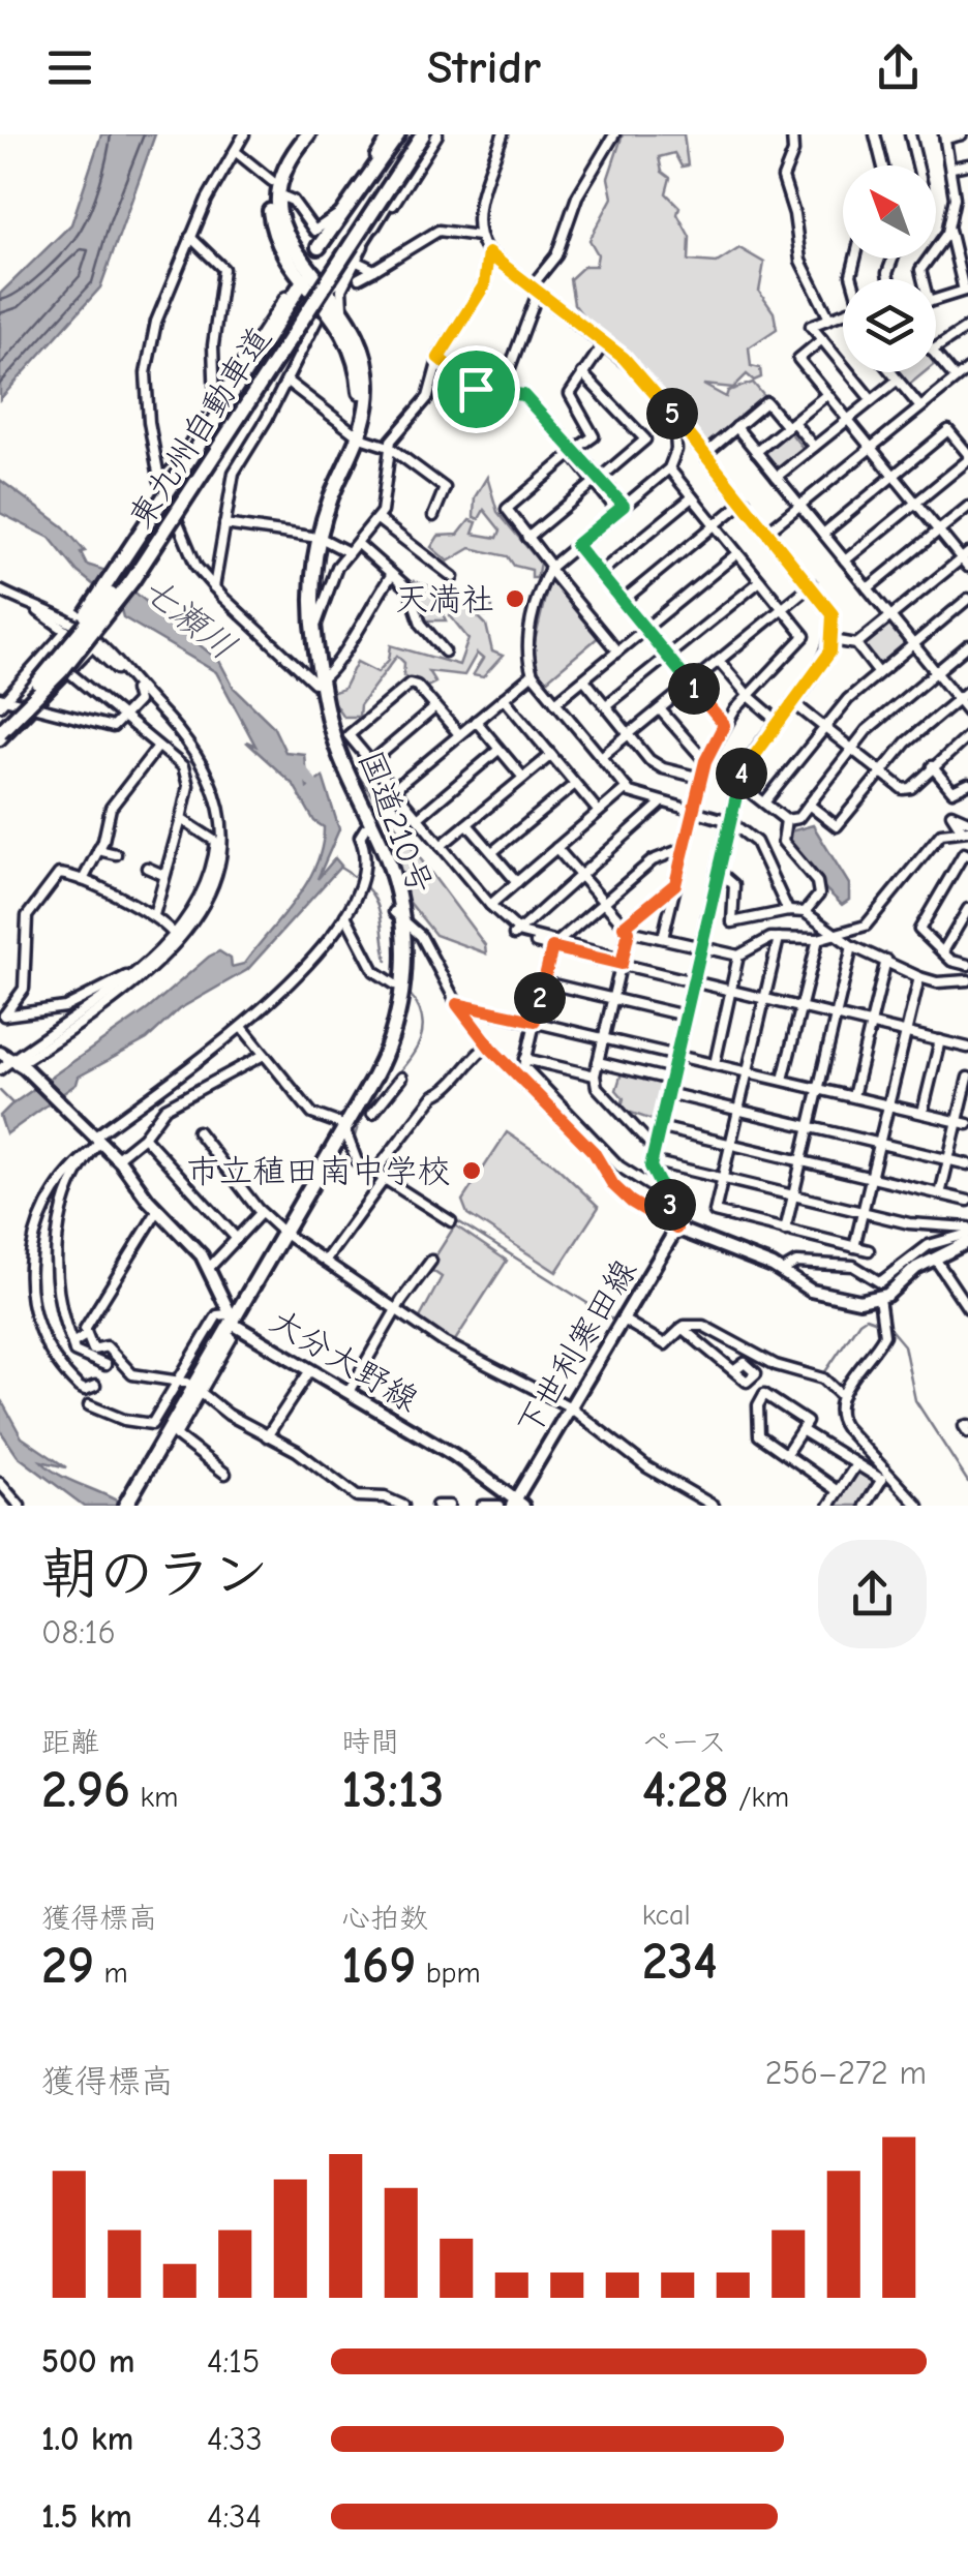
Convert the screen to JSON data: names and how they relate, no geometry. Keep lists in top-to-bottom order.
{
  "streets": {
    "highway": ["東九州自動車道", "国道210号"],
    "main road": ["下世利寒田線", "大分大野線"]
  },
  "crossings": [
    ["国道210号", "大分大野線"],
    ["下世利寒田線", "大分大野線"]
  ],
  "water": ["七瀬川"],
  "places": ["天満社", "市立稙田南中学校"],
  "north": "top left",
  "page": {
    "header": "Stridr",
    "pins": [
      "5",
      "1",
      "4",
      "2",
      "3"
    ],
    "heading": ["朝のラン", "08:16"],
    "stats": [
      ["距離", "2.96 km"],
      ["時間", "13:13"],
      ["ペース", "4:28 /km"],
      ["獲得標高", "29 m"],
      ["心拍数", "169 bpm"],
      ["kcal", "234"]
    ],
    "chart": ["獲得標高", "256–272 m"],
    "list": [
      {
        "name": "500 m",
        "note": "4:15"
      },
      {
        "name": "1.0 km",
        "note": "4:33"
      },
      {
        "name": "1.5 km",
        "note": "4:34"
      }
    ]
  }
}
